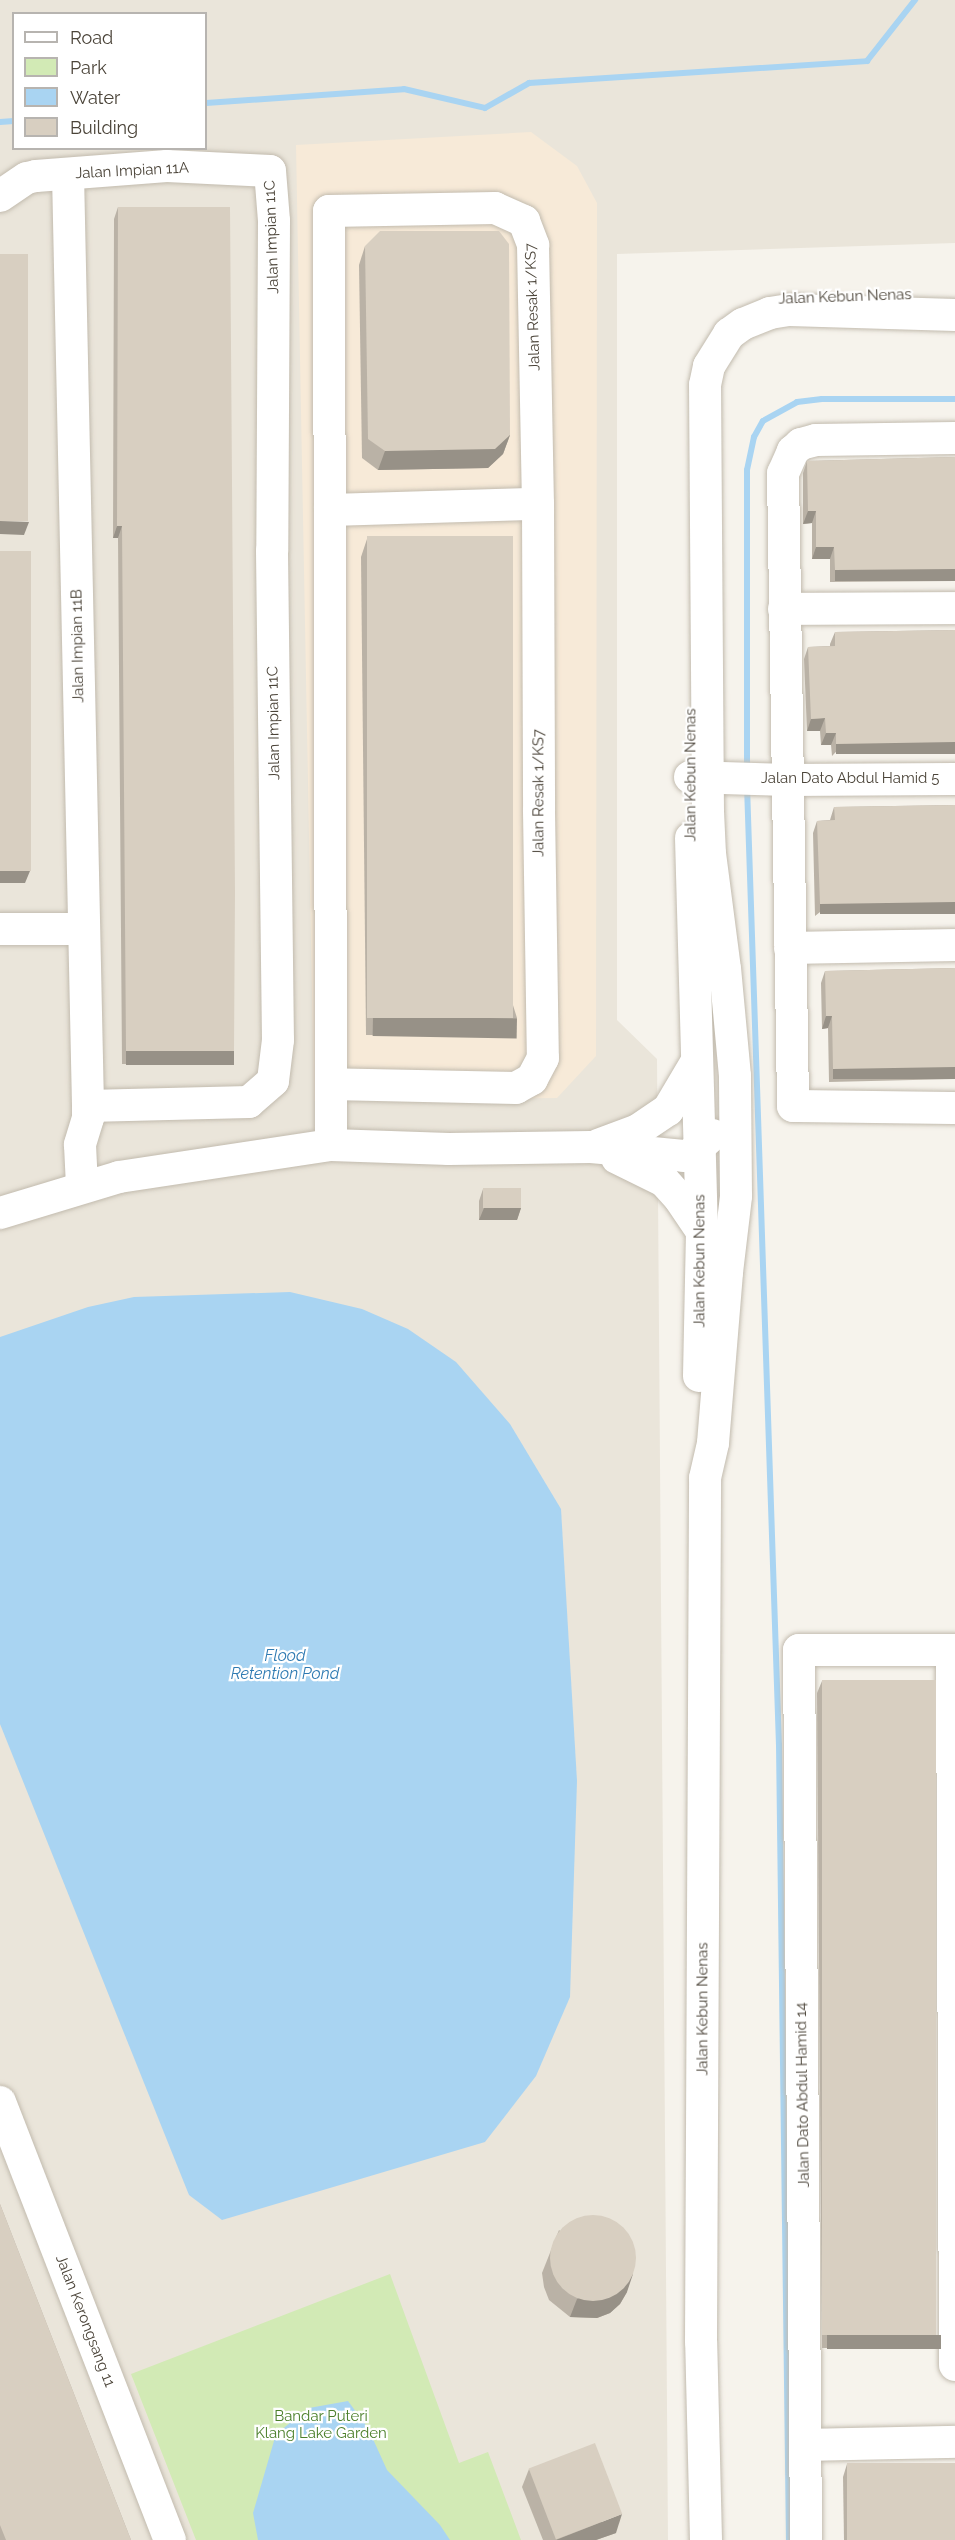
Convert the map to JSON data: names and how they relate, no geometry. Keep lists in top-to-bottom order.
{
  "streets": {
    "street": [
      "Jalan Impian 11A",
      "Jalan Impian 11C",
      "Jalan Kebun Nenas",
      "Jalan Resak 1/KS7",
      "Jalan Impian 11B",
      "Jalan Dato Abdul Hamid 5",
      "Jalan Dato Abdul Hamid 14",
      "Jalan Kerongsang 11"
    ]
  },
  "crossings": [
    ["Jalan Impian 11A", "Jalan Impian 11C"],
    ["Jalan Impian 11A", "Jalan Impian 11B"],
    ["Jalan Impian 11C", "Jalan Impian 11B"],
    ["Jalan Kebun Nenas", "Jalan Dato Abdul Hamid 5"]
  ],
  "water": ["Flood Retention Pond"],
  "parks": ["Bandar Puteri Klang Lake Garden"],
  "legend": [
    "Road",
    "Park",
    "Water",
    "Building"
  ]
}
